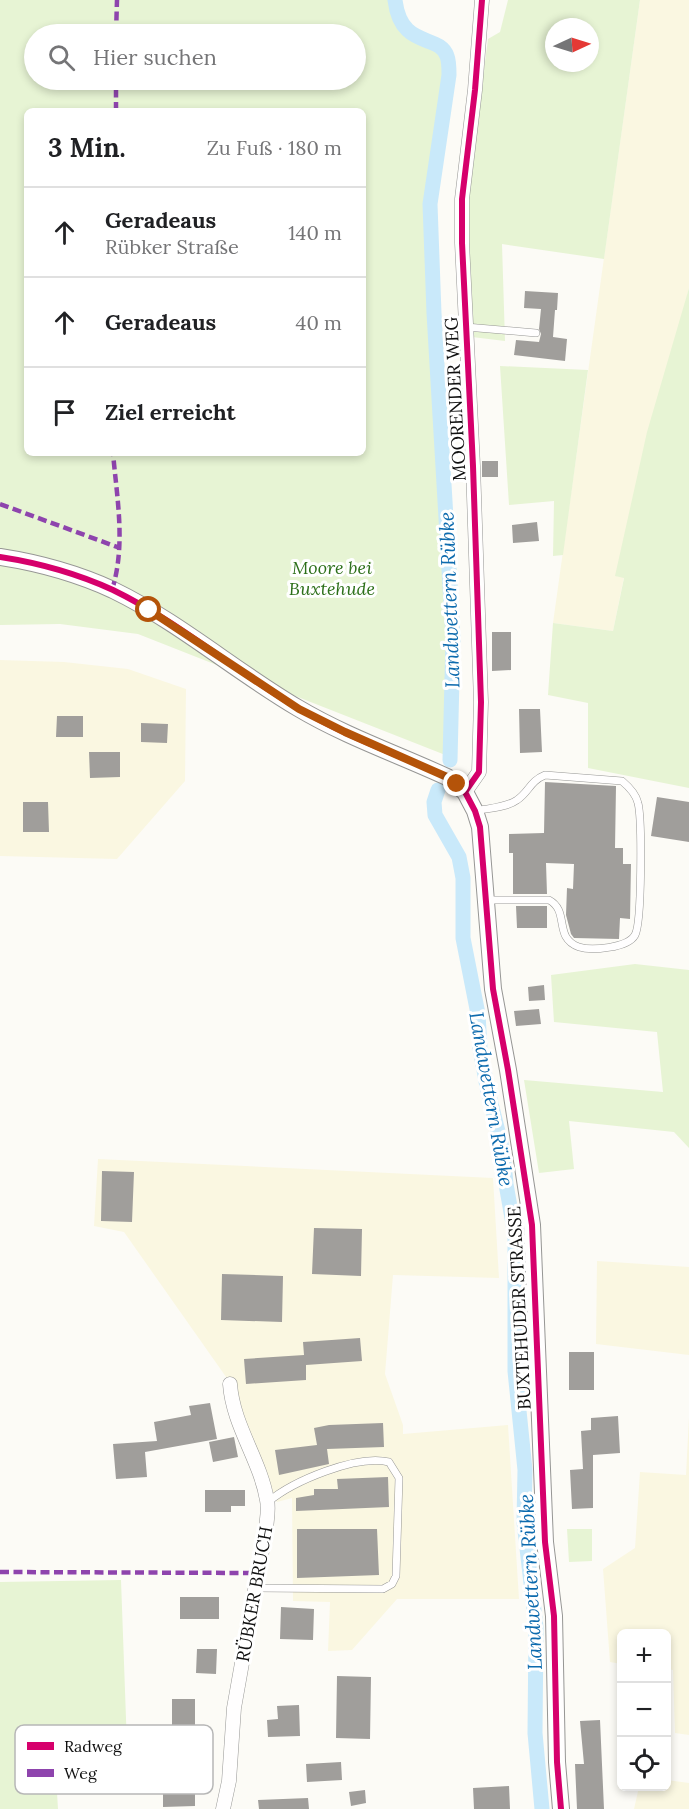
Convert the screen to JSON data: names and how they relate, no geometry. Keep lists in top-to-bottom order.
{
  "streets": {
    "street": ["MOORENDER WEG", "BUXTEHUDER STRASSE", "RÜBKER BRUCH"]
  },
  "crossings": [
    ["MOORENDER WEG", "BUXTEHUDER STRASSE"]
  ],
  "water": ["Landwettern Rübke"],
  "parks": ["Moore bei Buxtehude"],
  "legend": ["Radweg", "Weg"],
  "north": "right",
  "page": {
    "search": "Hier suchen",
    "heading": ["3 Min.", "Zu Fuß · 180 m"],
    "list": [
      ["Geradeaus", "Rübker Straße", "140 m"],
      ["Geradeaus", "40 m"],
      "Ziel erreicht"
    ],
    "map_buttons": ["+", "−"]
  }
}
